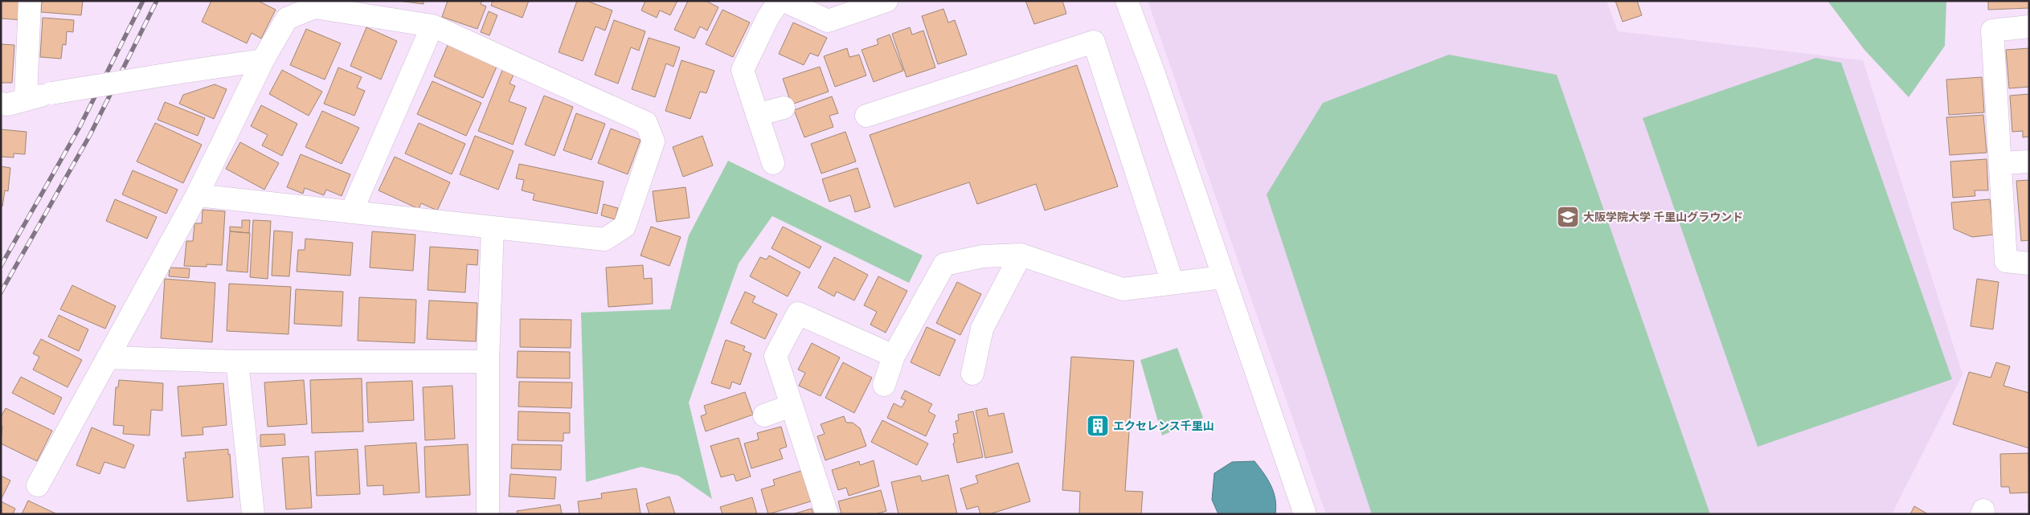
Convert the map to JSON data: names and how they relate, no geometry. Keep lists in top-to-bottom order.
{
  "places": {
    "school or university": ["大阪学院大学 千里山グラウンド"],
    "building": ["エクセレンス千里山"]
  }
}
